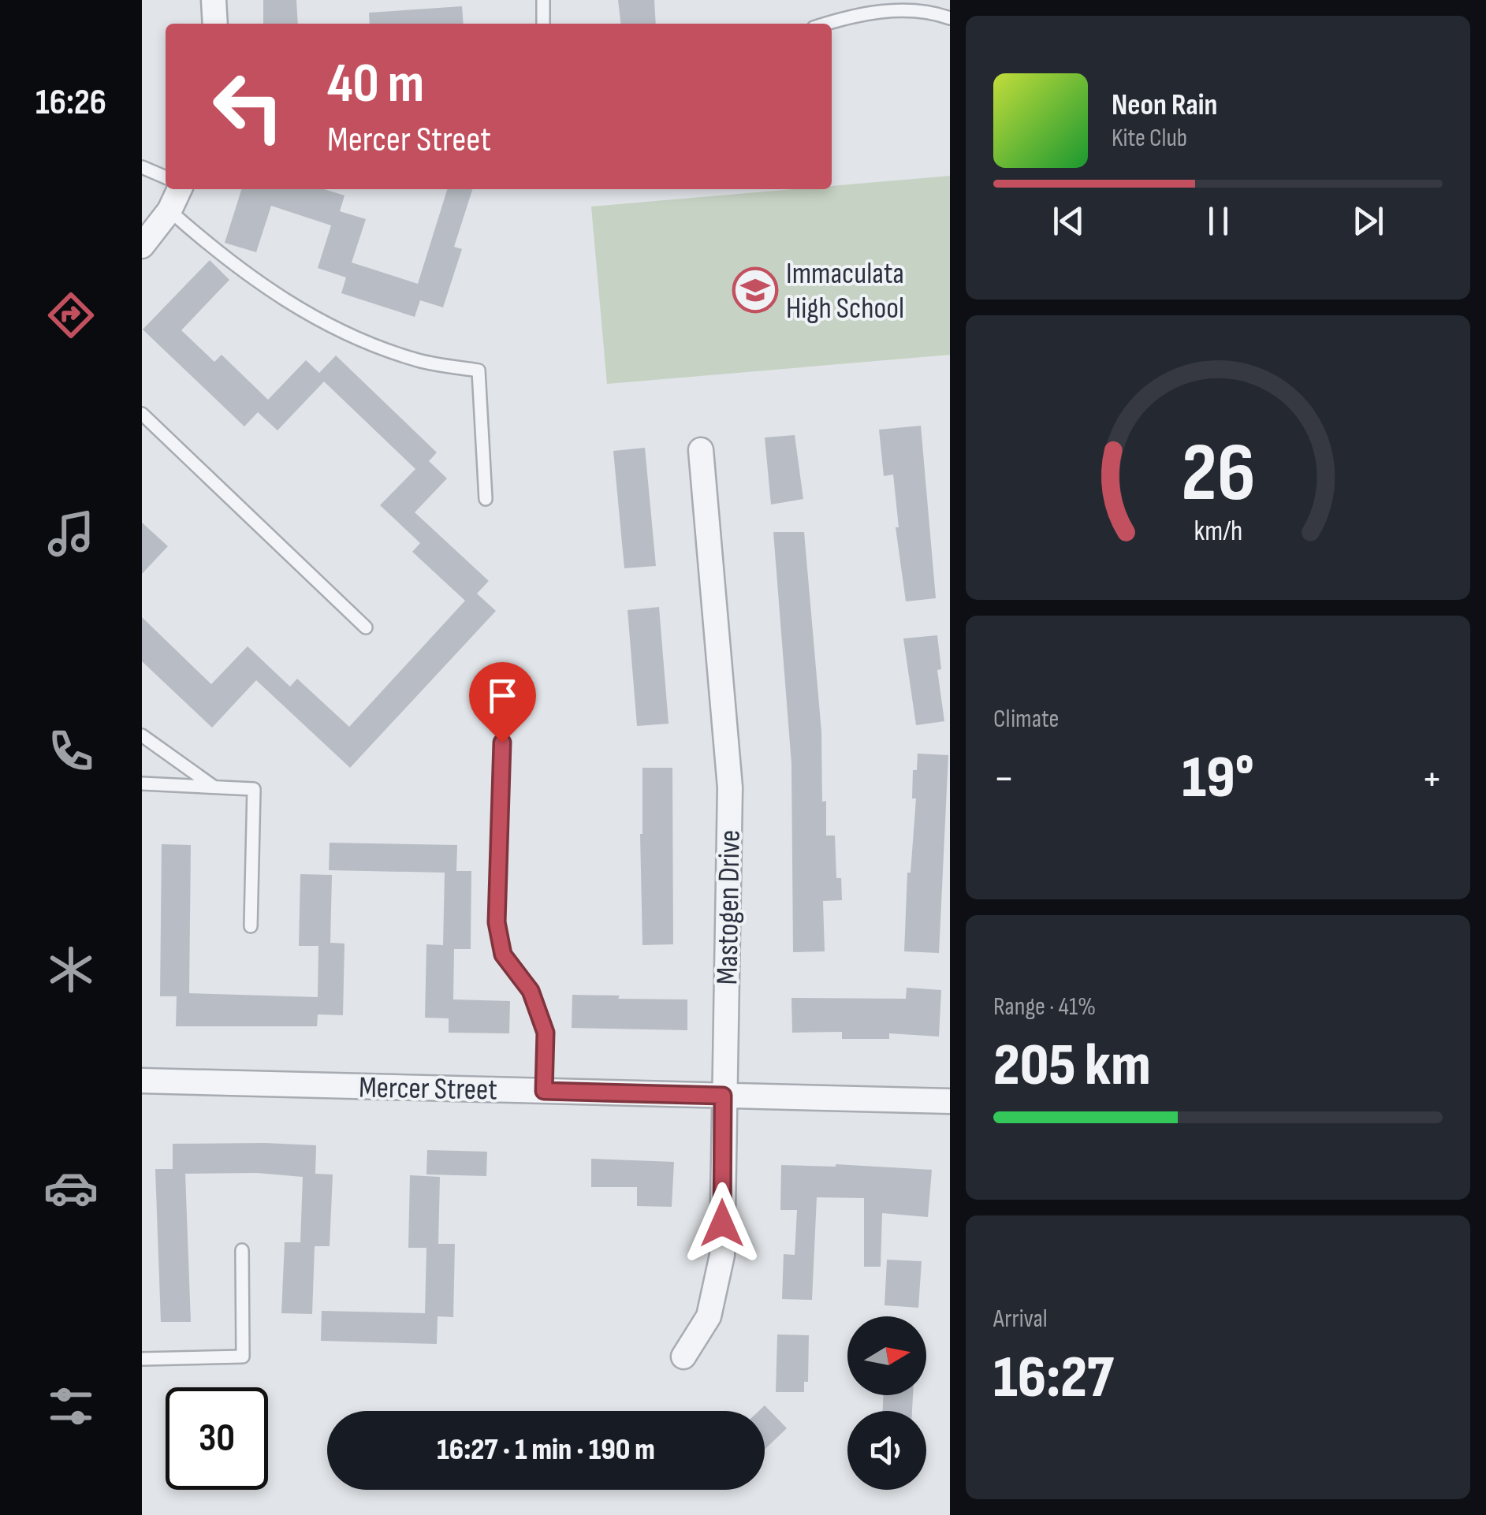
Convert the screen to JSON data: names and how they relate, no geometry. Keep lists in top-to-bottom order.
{
  "streets": {
    "street": ["Mastogen Drive", "Mercer Street"]
  },
  "crossings": [
    ["Mastogen Drive", "Mercer Street"]
  ],
  "places": {
    "school or university": ["Immaculata High School"]
  },
  "north": "right",
  "page": {
    "tabs": "16:26",
    "turn": ["40 m", "Mercer Street"],
    "song": ["Neon Rain", "Kite Club"],
    "tile": [
      "Climate",
      ["Range · 41%", "205 km"],
      ["Arrival", "16:27"]
    ],
    "heat": ["−", "19°", "+"],
    "limit": "30",
    "trip": "16:27 · 1 min · 190 m",
    "gauge": ["26", "km/h"]
  }
}
